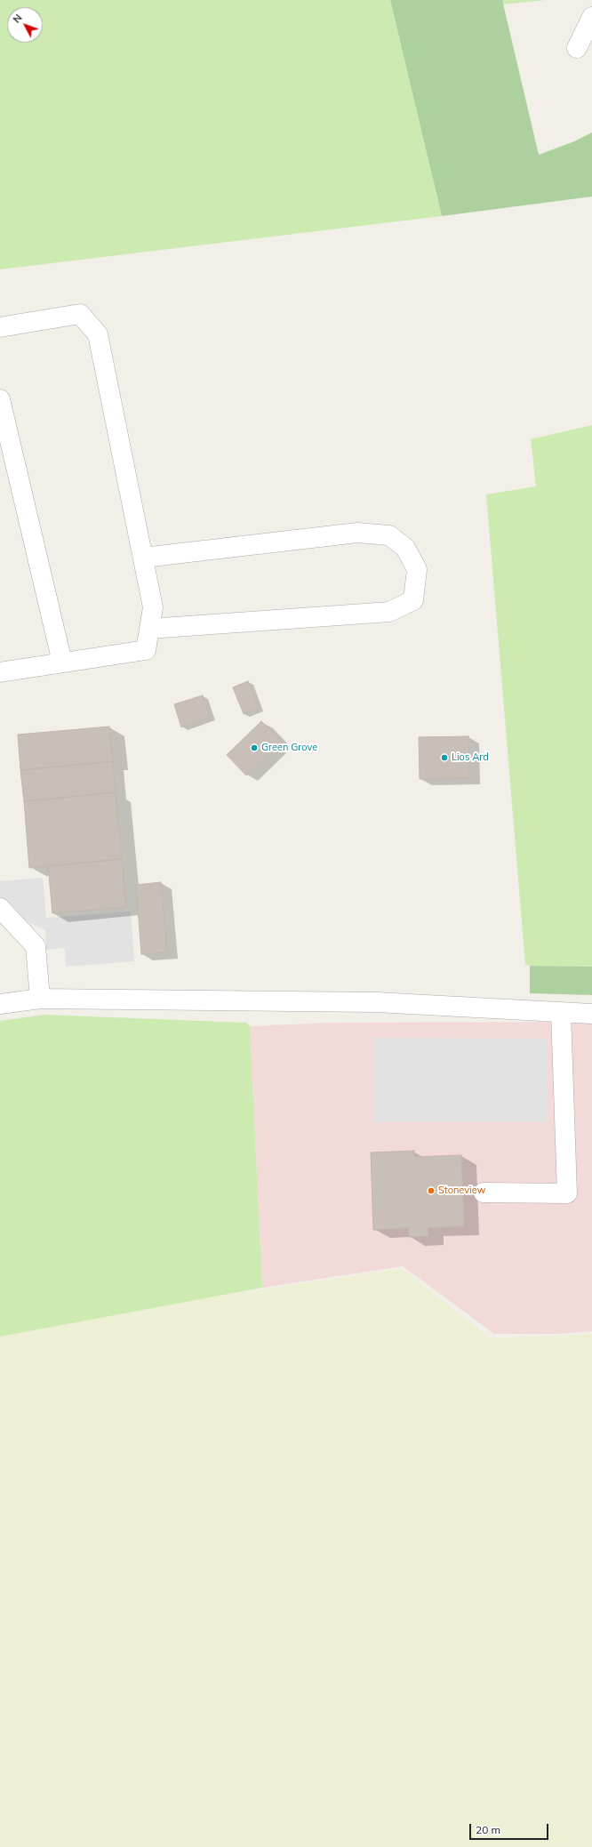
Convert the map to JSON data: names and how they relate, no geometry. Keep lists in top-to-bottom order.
{
  "places": ["Green Grove", "Lios Ard", "Stoneview"],
  "scale_bar": "20 m",
  "north": "top left"
}
